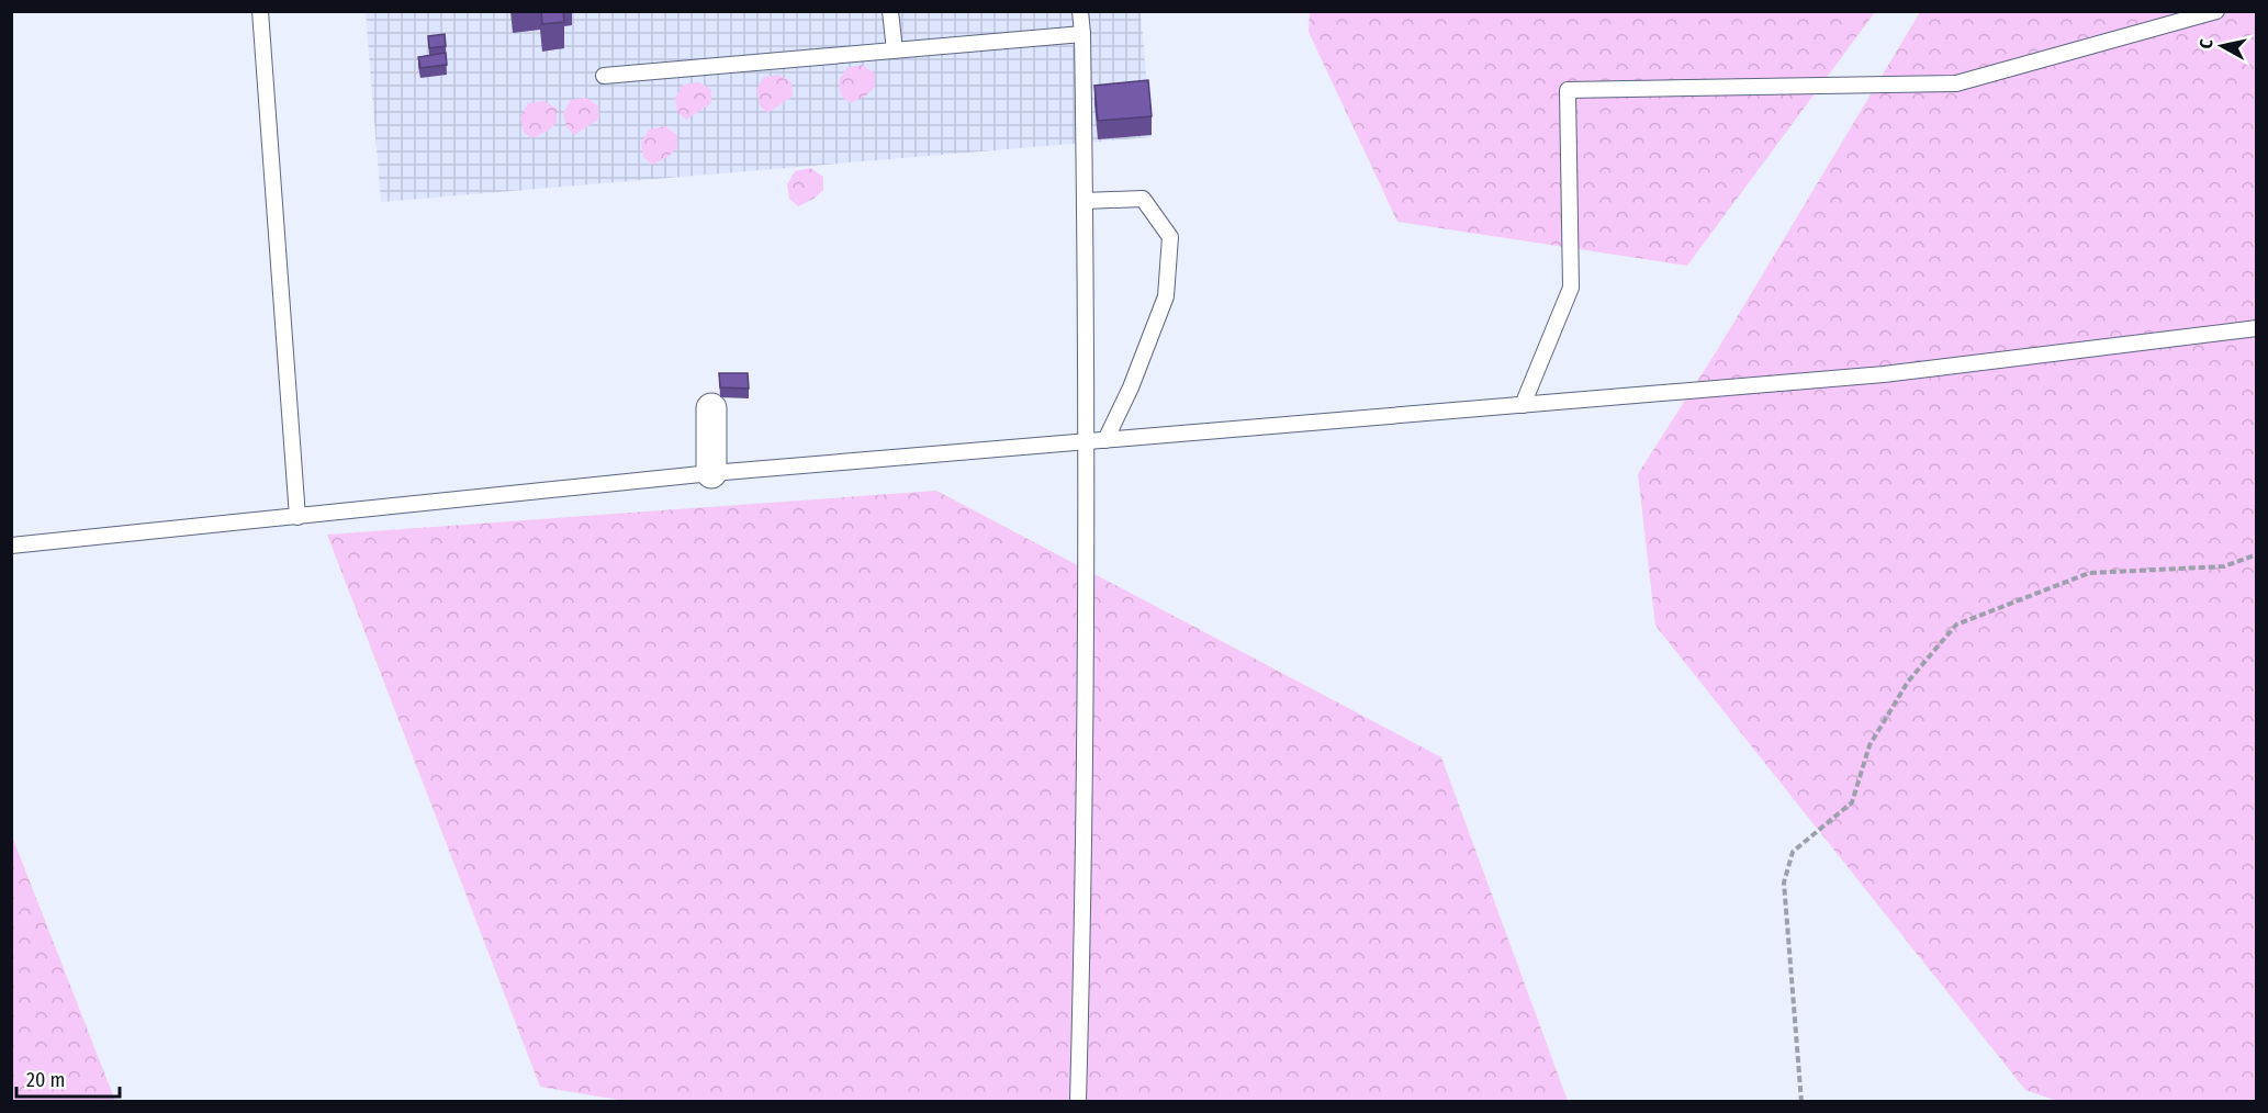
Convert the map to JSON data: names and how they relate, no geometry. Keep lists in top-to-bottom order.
{
  "scale_bar": "20 m",
  "north": "left"
}
